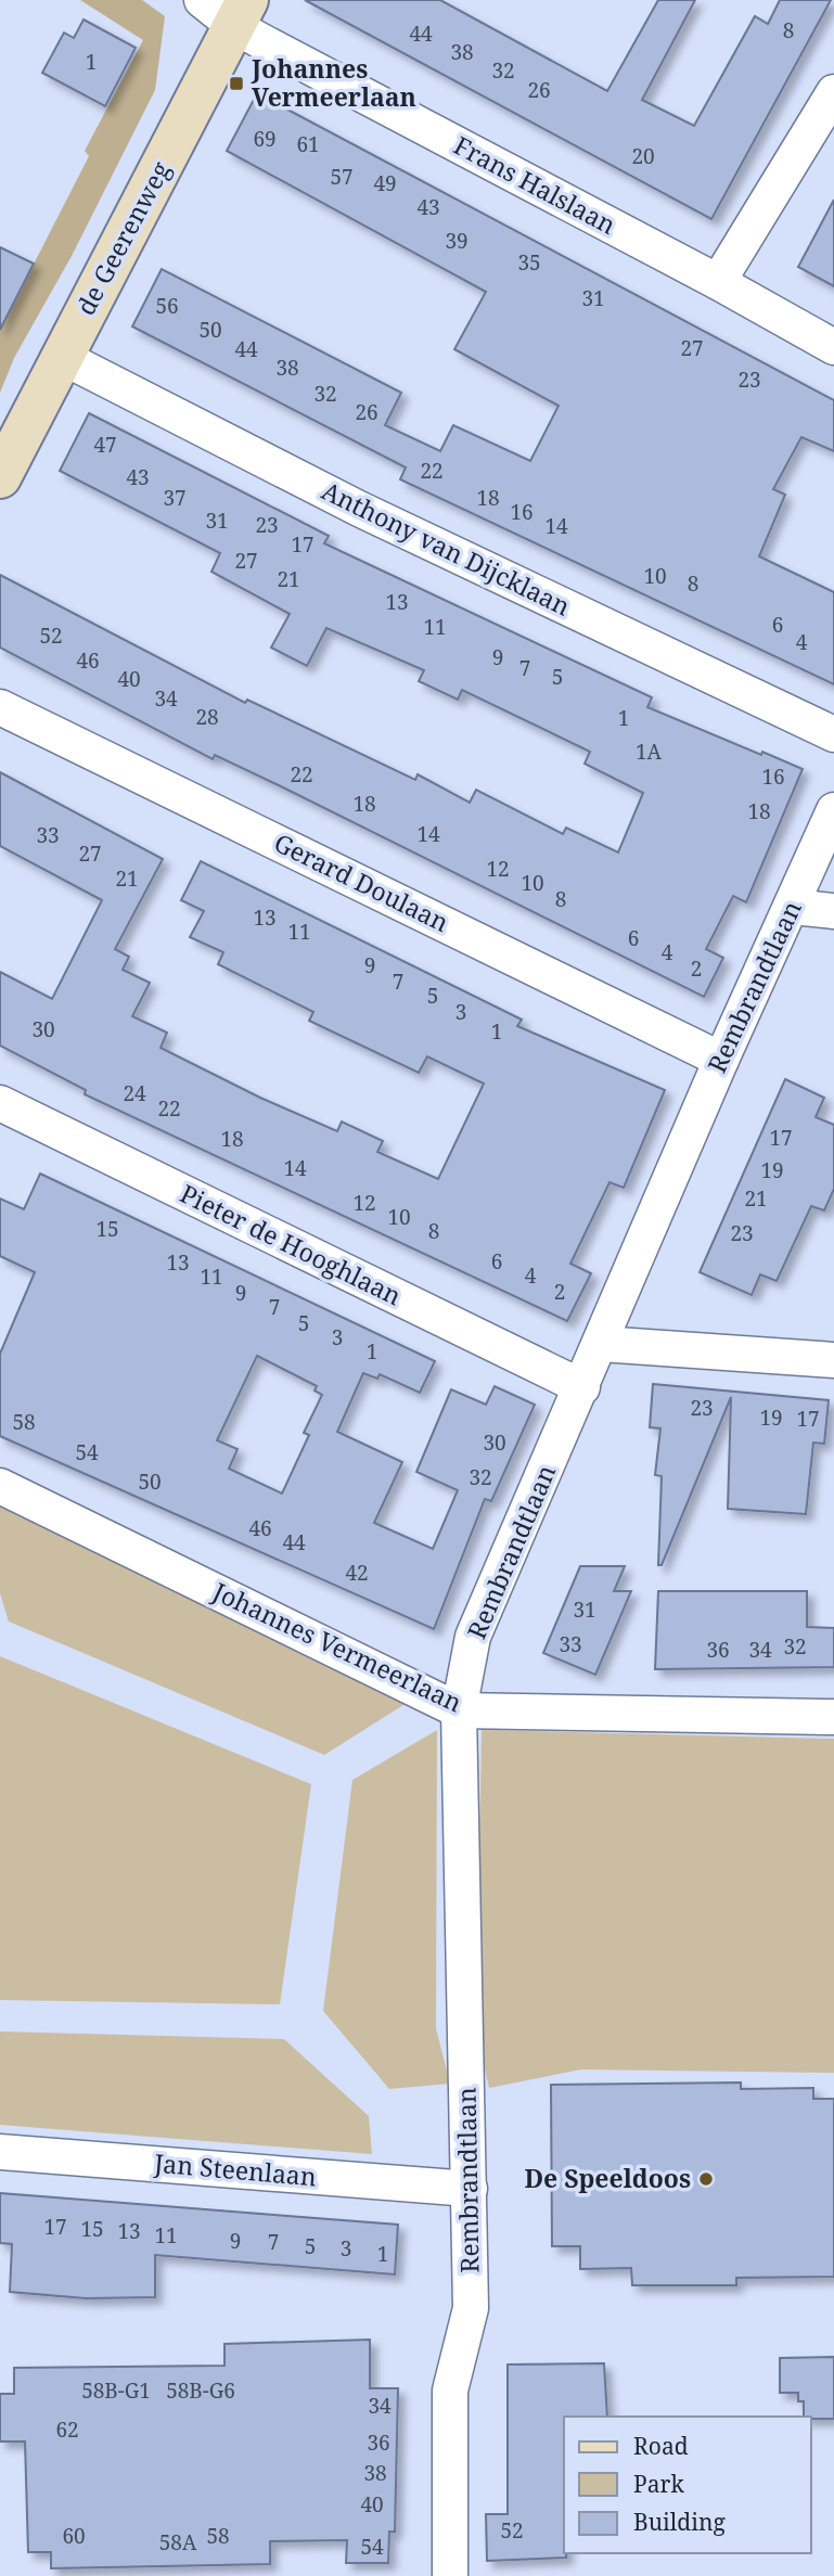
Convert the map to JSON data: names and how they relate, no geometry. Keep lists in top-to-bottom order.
{
  "streets": {
    "main road": ["de Geerenweg"],
    "street": [
      "Frans Halslaan",
      "Anthony van Dijcklaan",
      "Gerard Doulaan",
      "Rembrandtlaan",
      "Pieter de Hooghlaan",
      "Johannes Vermeerlaan",
      "Jan Steenlaan"
    ]
  },
  "crossings": [
    ["Frans Halslaan", "de Geerenweg"],
    ["de Geerenweg", "Anthony van Dijcklaan"],
    ["Gerard Doulaan", "Rembrandtlaan"],
    ["Rembrandtlaan", "Pieter de Hooghlaan"],
    ["Rembrandtlaan", "Johannes Vermeerlaan"],
    ["Rembrandtlaan", "Jan Steenlaan"]
  ],
  "places": {
    "transit": ["Johannes Vermeerlaan"],
    "other": ["De Speeldoos"]
  },
  "house_numbers": [
    "8",
    "44",
    "38",
    "1",
    "32",
    "26",
    "69",
    "61",
    "20",
    "57",
    "49",
    "43",
    "39",
    "35",
    "31",
    "56",
    "50",
    "27",
    "44",
    "38",
    "23",
    "32",
    "26",
    "47",
    "22",
    "43",
    "37",
    "18",
    "16",
    "31",
    "23",
    "14",
    "17",
    "27",
    "10",
    "21",
    "8",
    "13",
    "6",
    "11",
    "52",
    "4",
    "9",
    "46",
    "7",
    "5",
    "40",
    "34",
    "28",
    "1",
    "1A",
    "22",
    "16",
    "18",
    "18",
    "14",
    "33",
    "27",
    "12",
    "21",
    "10",
    "8",
    "13",
    "11",
    "6",
    "4",
    "9",
    "2",
    "7",
    "5",
    "3",
    "30",
    "1",
    "24",
    "22",
    "17",
    "18",
    "14",
    "19",
    "21",
    "12",
    "10",
    "15",
    "8",
    "23",
    "6",
    "13",
    "4",
    "11",
    "2",
    "9",
    "7",
    "5",
    "3",
    "1",
    "23",
    "19",
    "17",
    "58",
    "30",
    "54",
    "32",
    "50",
    "46",
    "44",
    "42",
    "31",
    "33",
    "32",
    "36",
    "34",
    "17",
    "15",
    "13",
    "11",
    "9",
    "7",
    "5",
    "3",
    "1",
    "58B-G1",
    "58B-G6",
    "34",
    "62",
    "36",
    "38",
    "40",
    "52",
    "60",
    "58",
    "58A",
    "54"
  ],
  "legend": ["Road", "Park", "Building"]
}
